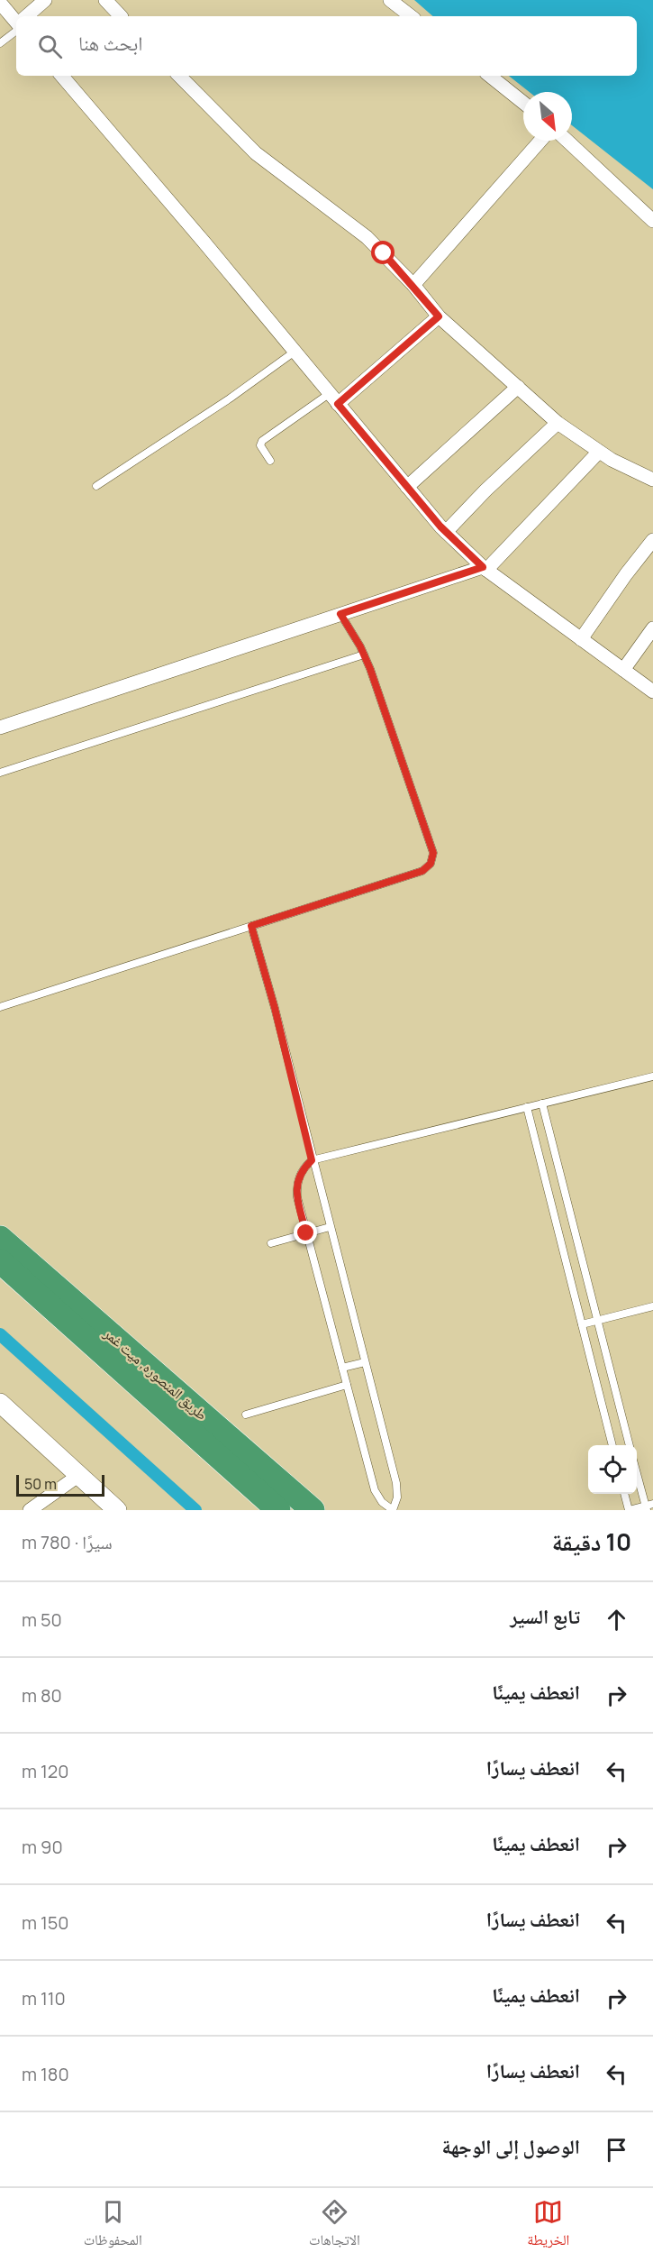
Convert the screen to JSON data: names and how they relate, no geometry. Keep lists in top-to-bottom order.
{
  "streets": {
    "highway": ["طريق المنصوره, ميت غمر"]
  },
  "scale_bar": "50 m",
  "north": "bottom right",
  "page": {
    "search": "ابحث هنا",
    "scale": "50 m",
    "heading": ["10 دقيقة", "سيرًا · 780 m"],
    "list": [
      ["تابع السير", "50 m"],
      ["انعطف يمينًا", "80 m"],
      ["انعطف يسارًا", "120 m"],
      ["انعطف يمينًا", "90 m"],
      ["انعطف يسارًا", "150 m"],
      ["انعطف يمينًا", "110 m"],
      ["انعطف يسارًا", "180 m"],
      "الوصول إلى الوجهة"
    ],
    "nav": ["الخريطة", "الاتجاهات", "المحفوظات"]
  }
}
